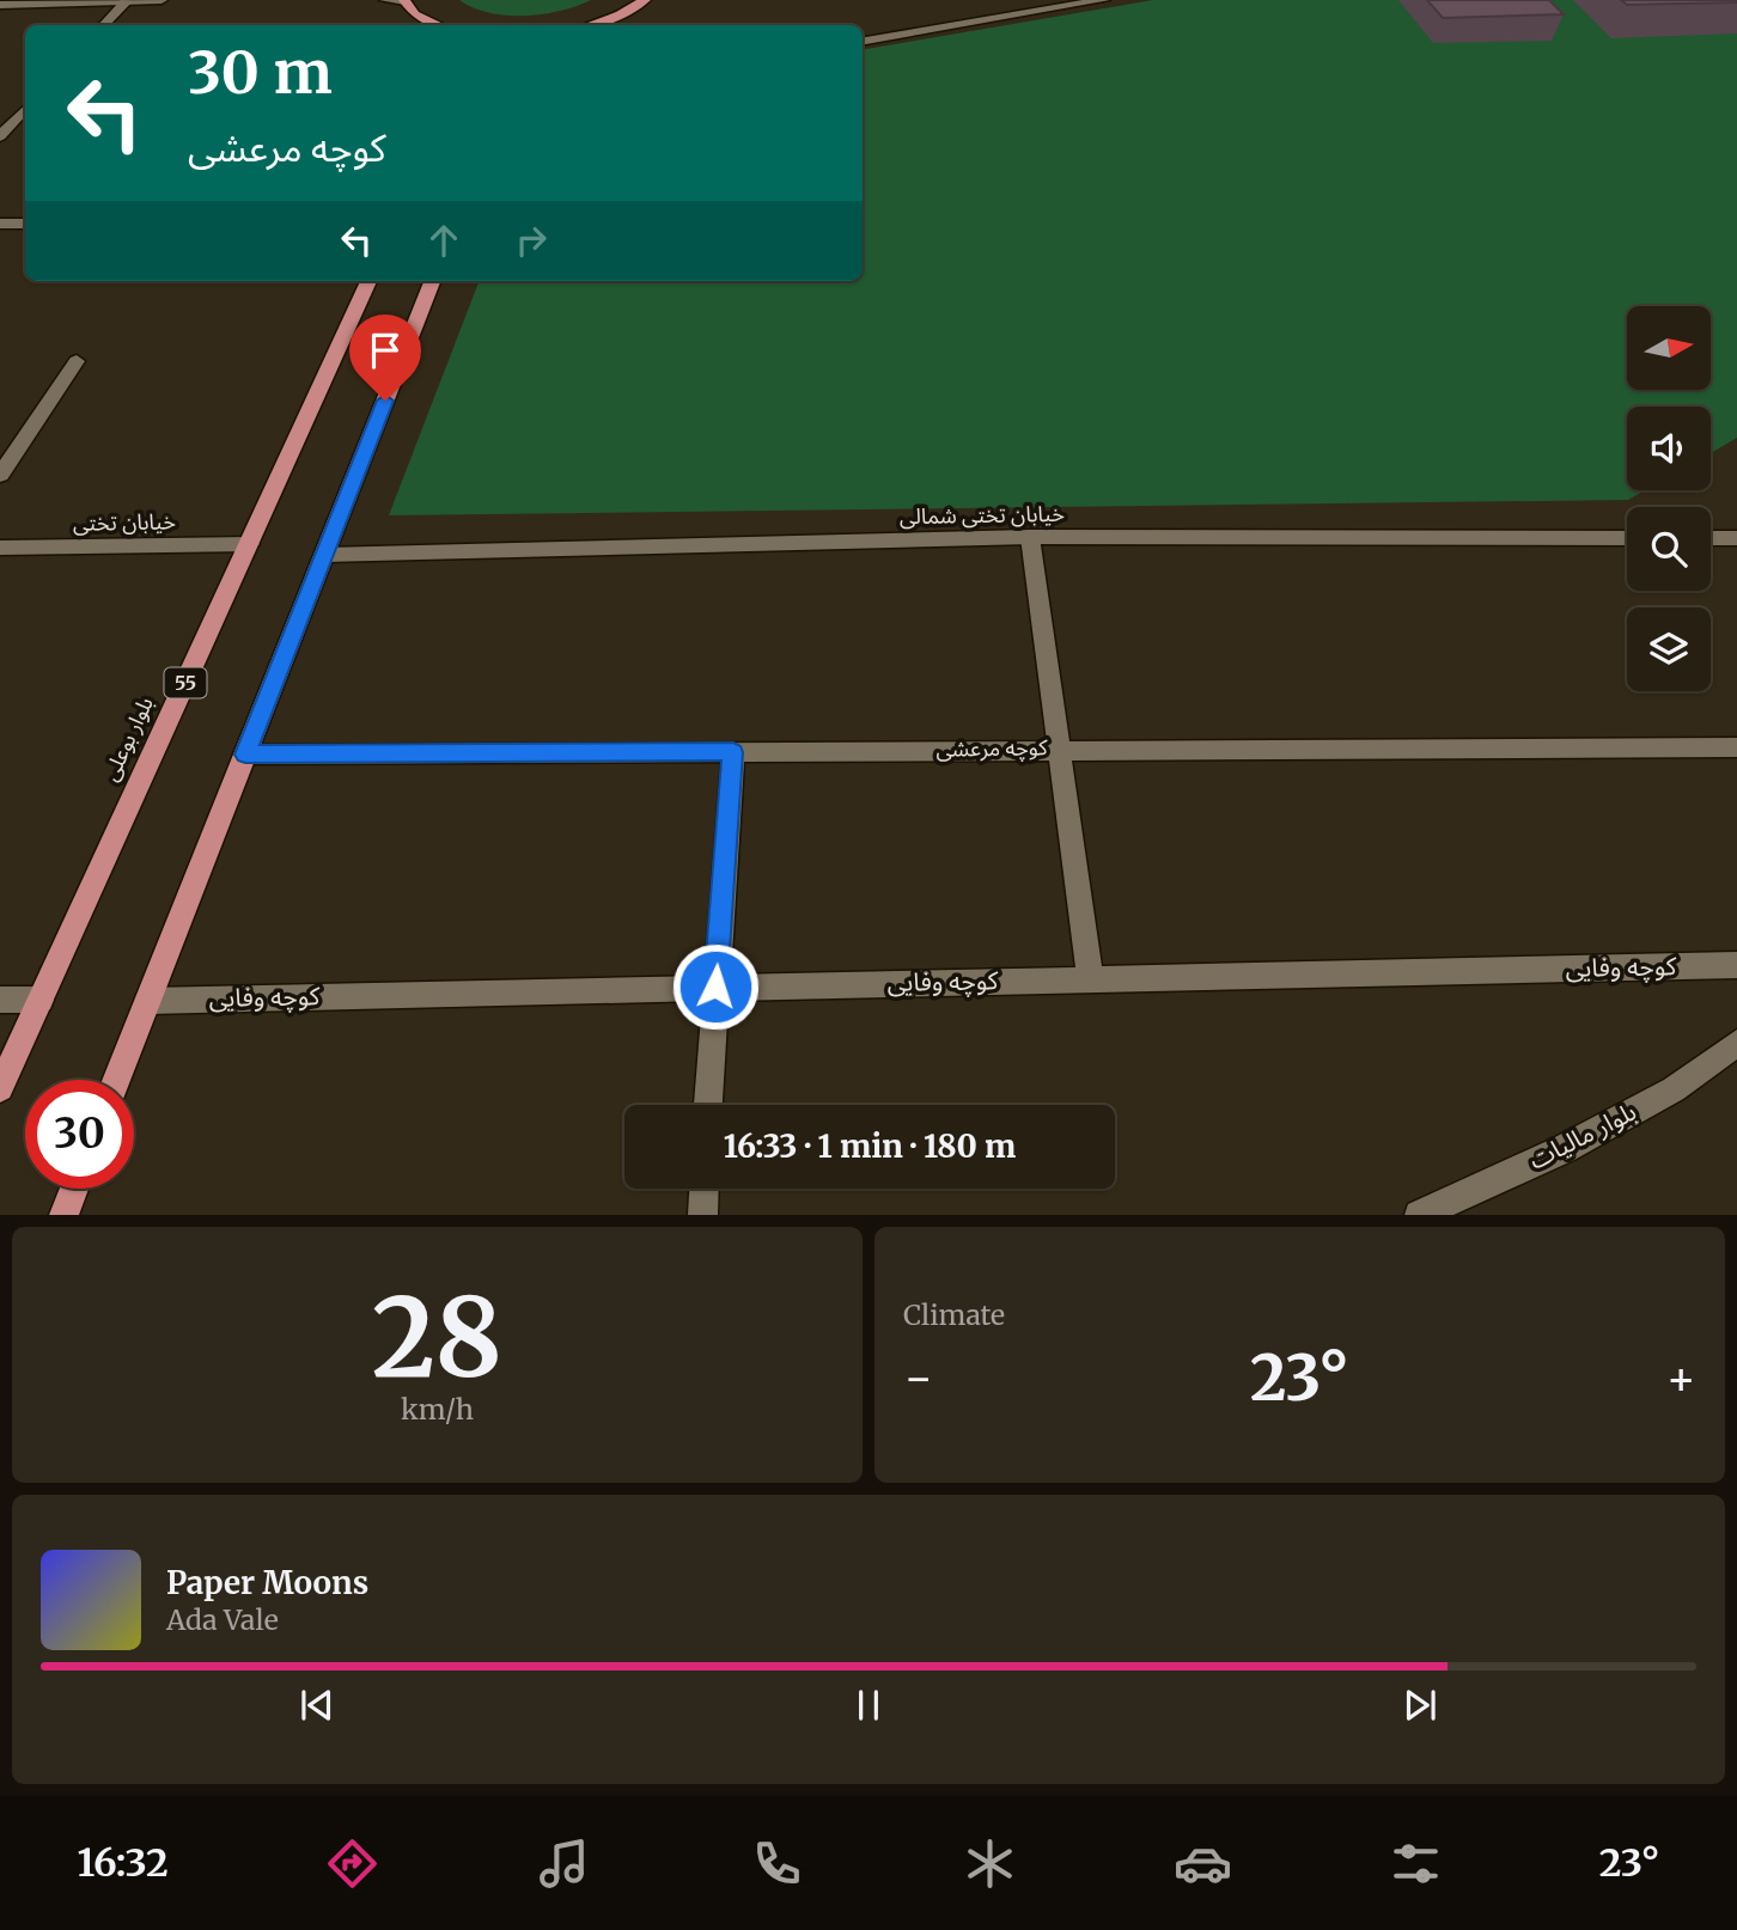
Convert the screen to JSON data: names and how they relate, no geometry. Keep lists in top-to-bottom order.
{
  "streets": {
    "main road": ["55", "بلوار بوعلی"],
    "street": [
      "خیابان تختی شمالی",
      "خیابان تختی",
      "کوچه مرعشی",
      "کوچه وفایی",
      "بلوار مالیات"
    ]
  },
  "crossings": [
    ["خیابان تختی", "بلوار بوعلی"]
  ],
  "north": "right",
  "page": {
    "turn": ["30 m", "کوچه مرعشی"],
    "limit": "30",
    "trip": "16:33 · 1 min · 180 m",
    "tile": [
      ["28", "km/h"],
      "Climate"
    ],
    "heat": ["−", "23°", "+"],
    "song": ["Paper Moons", "Ada Vale"],
    "tabs": ["16:32", "23°"]
  }
}
